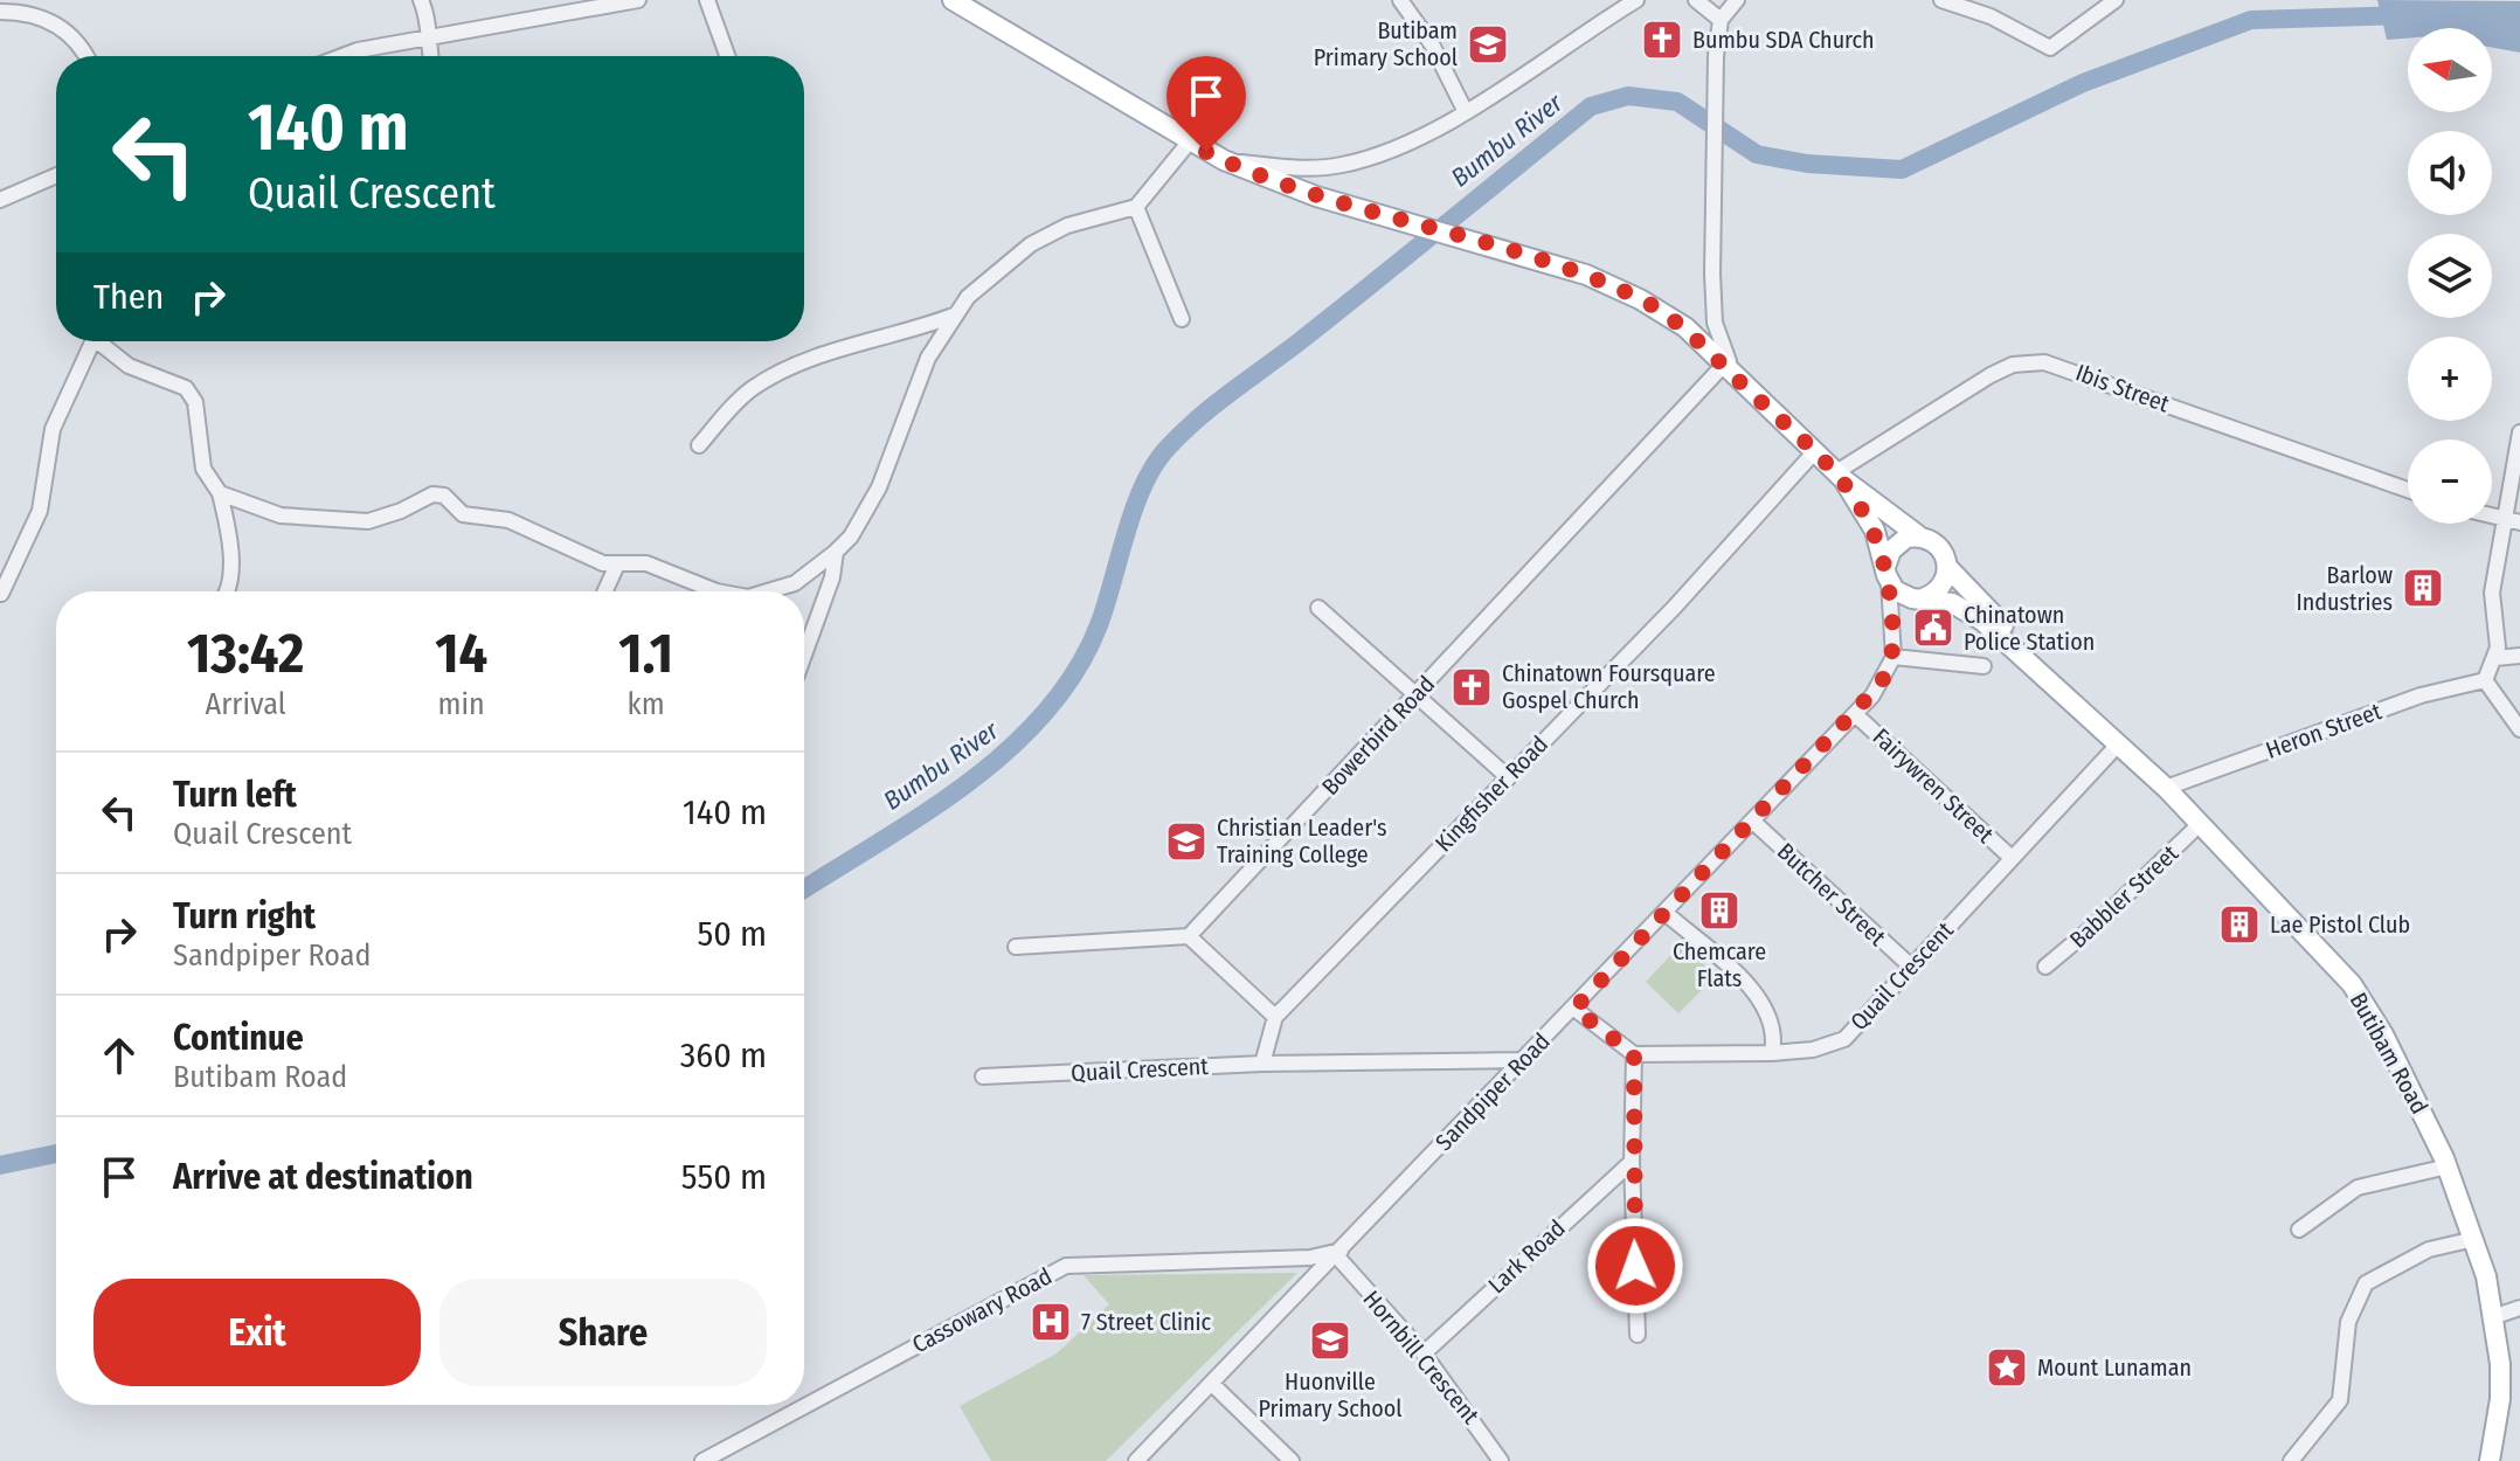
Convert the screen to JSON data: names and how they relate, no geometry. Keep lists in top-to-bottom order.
{
  "streets": {
    "main road": ["Butibam Road"],
    "street": [
      "Ibis Street",
      "Heron Street",
      "Bowerbird Road",
      "Fairywren Street",
      "Kingfisher Road",
      "Butcher Street",
      "Babbler Street",
      "Quail Crescent",
      "Sandpiper Road",
      "Lark Road",
      "Cassowary Road",
      "Hornbill Crescent"
    ]
  },
  "crossings": [
    ["Heron Street", "Butibam Road"],
    ["Fairywren Street", "Quail Crescent"],
    ["Fairywren Street", "Sandpiper Road"],
    ["Kingfisher Road", "Quail Crescent"],
    ["Butcher Street", "Quail Crescent"],
    ["Butcher Street", "Sandpiper Road"],
    ["Babbler Street", "Butibam Road"],
    ["Quail Crescent", "Butibam Road"],
    ["Quail Crescent", "Sandpiper Road"],
    ["Sandpiper Road", "Cassowary Road"],
    ["Sandpiper Road", "Hornbill Crescent"],
    ["Lark Road", "Hornbill Crescent"],
    ["Cassowary Road", "Hornbill Crescent"]
  ],
  "water": ["Bumbu River"],
  "places": {
    "church": ["Bumbu SDA Church", "Chinatown Foursquare Gospel Church"],
    "school or university": ["Butibam Primary School", "Christian Leader's Training College", "Huonville Primary School"],
    "building": ["Barlow Industries", "Chemcare Flats", "Lae Pistol Club"],
    "public building": ["Chinatown Police Station"],
    "hospital": ["7 Street Clinic"],
    "place": ["Mount Lunaman"]
  },
  "north": "left",
  "page": {
    "map_buttons": ["+", "−"],
    "turn": ["140 m", "Quail Crescent"],
    "then": "Then",
    "eta": [
      "13:42",
      "Arrival",
      "14",
      "min",
      "1.1",
      "km"
    ],
    "list": [
      {
        "name": "Turn left",
        "note": "Quail Crescent",
        "value": "140 m"
      },
      {
        "name": "Turn right",
        "note": "Sandpiper Road",
        "value": "50 m"
      },
      {
        "name": "Continue",
        "note": "Butibam Road",
        "value": "360 m"
      },
      {
        "name": "Arrive at destination",
        "value": "550 m"
      }
    ],
    "buttons": ["Exit", "Share"]
  }
}
